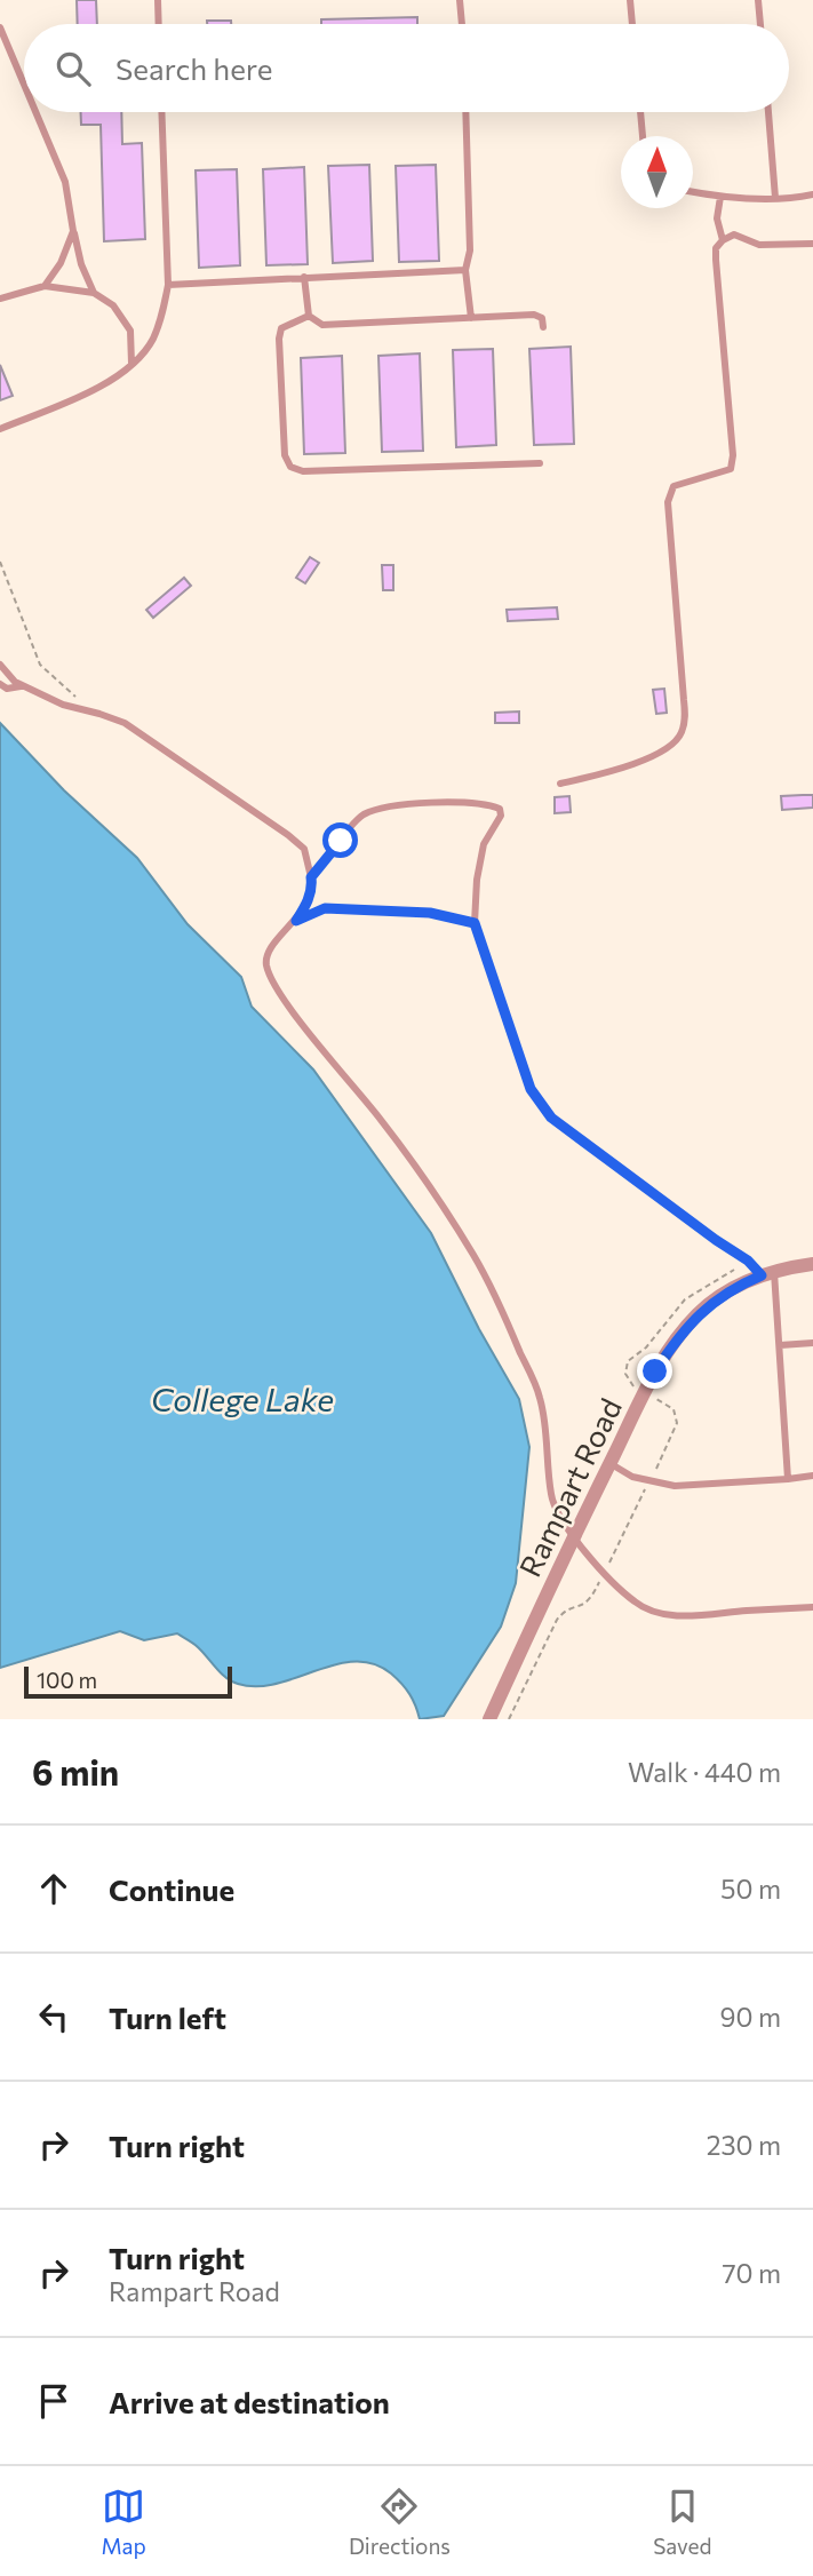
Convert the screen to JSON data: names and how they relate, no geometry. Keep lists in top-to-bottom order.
{
  "streets": {
    "street": ["Rampart Road"]
  },
  "water": ["College Lake"],
  "scale_bar": "100 m",
  "north": "top",
  "page": {
    "search": "Search here",
    "scale": "100 m",
    "heading": ["6 min", "Walk · 440 m"],
    "list": [
      ["Continue", "50 m"],
      ["Turn left", "90 m"],
      ["Turn right", "230 m"],
      ["Turn right", "Rampart Road", "70 m"],
      "Arrive at destination"
    ],
    "nav": ["Map", "Directions", "Saved"]
  }
}
